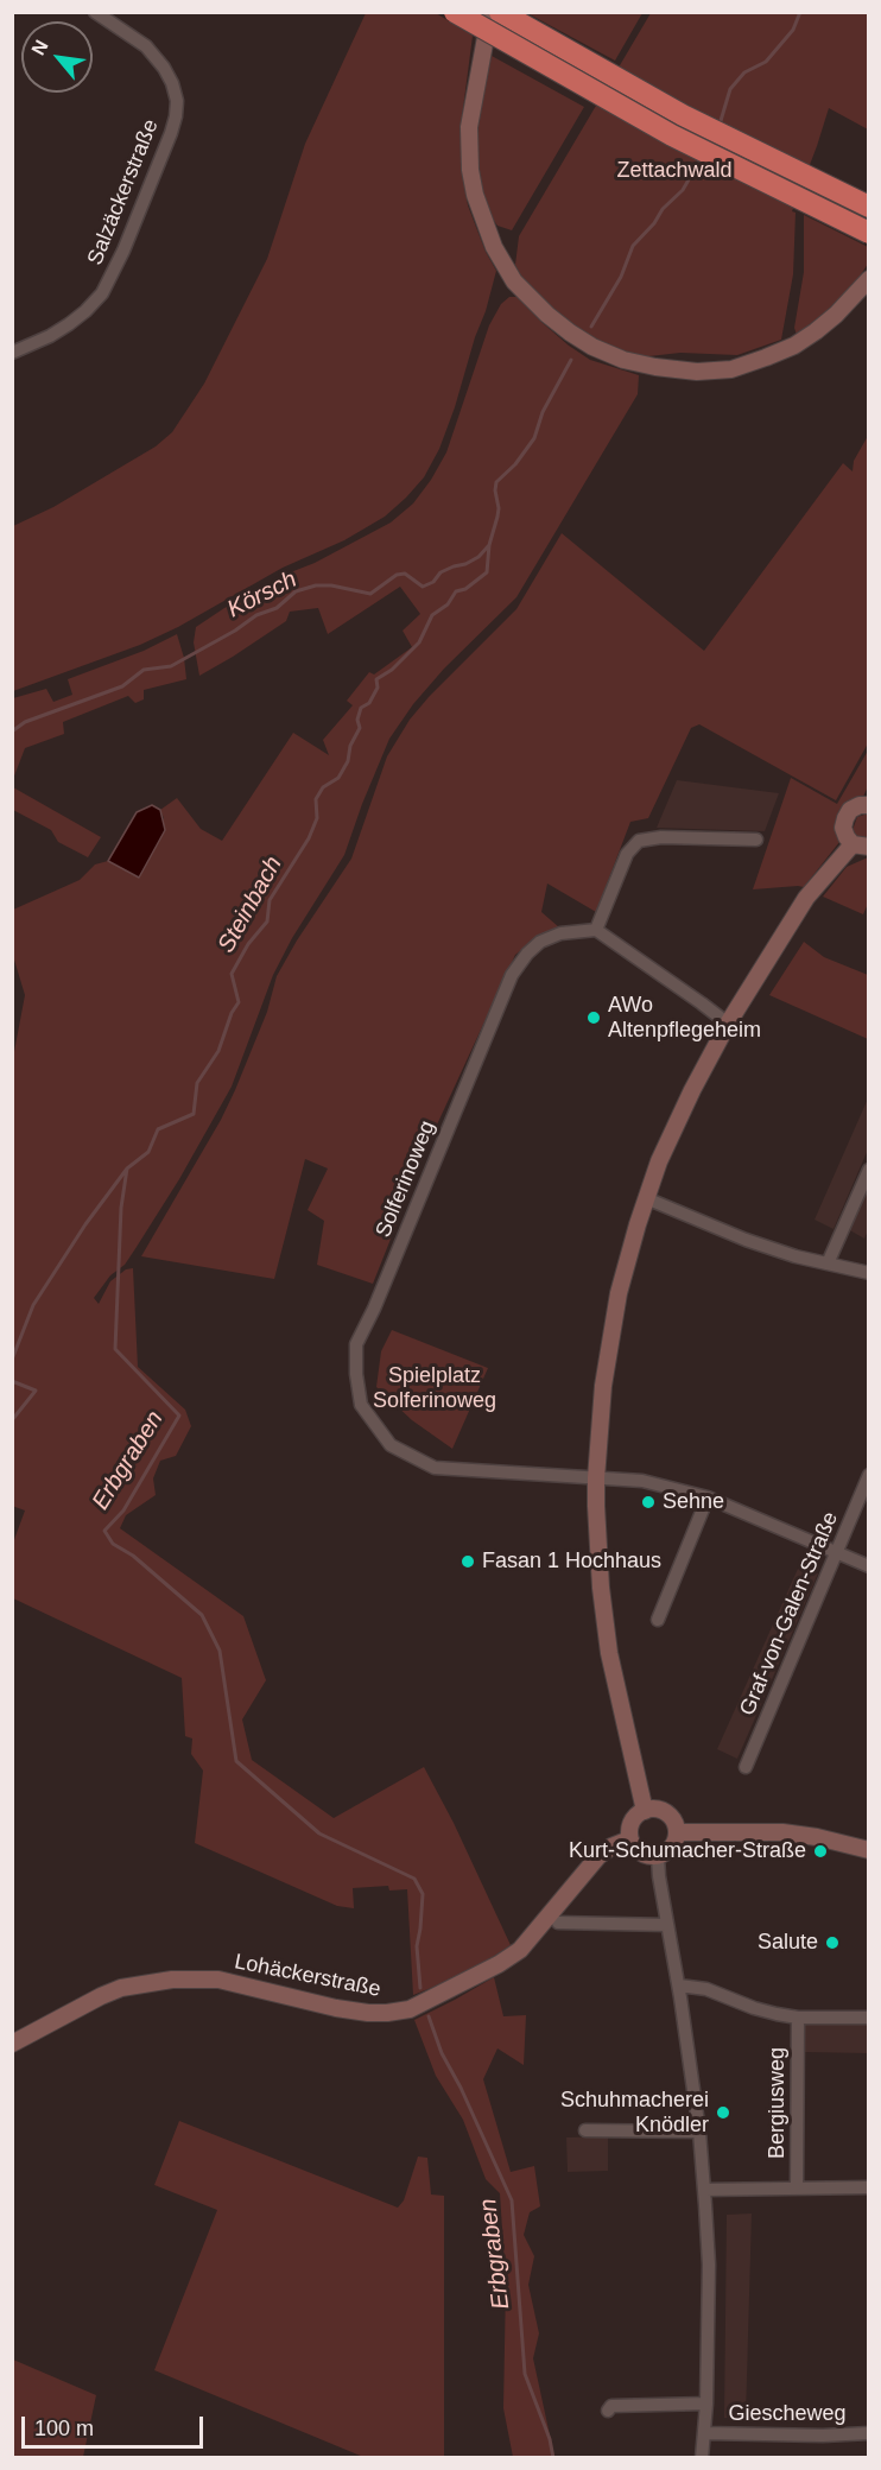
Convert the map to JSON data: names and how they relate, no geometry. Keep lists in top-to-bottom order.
{
  "streets": {
    "street": [
      "Salzäckerstraße",
      "Solferinoweg",
      "Graf-von-Galen-Straße",
      "Lohäckerstraße",
      "Bergiusweg",
      "Giescheweg"
    ]
  },
  "crossings": [
    ["Solferinoweg", "Graf-von-Galen-Straße"]
  ],
  "water": ["Körsch", "Steinbach", "Erbgraben"],
  "parks": ["Zettachwald", "Spielplatz Solferinoweg"],
  "places": [
    "AWo Altenpflegeheim",
    "Sehne",
    "Fasan 1 Hochhaus",
    "Kurt-Schumacher-Straße",
    "Salute",
    "Schuhmacherei Knödler"
  ],
  "scale_bar": "100 m",
  "north": "top left"
}
